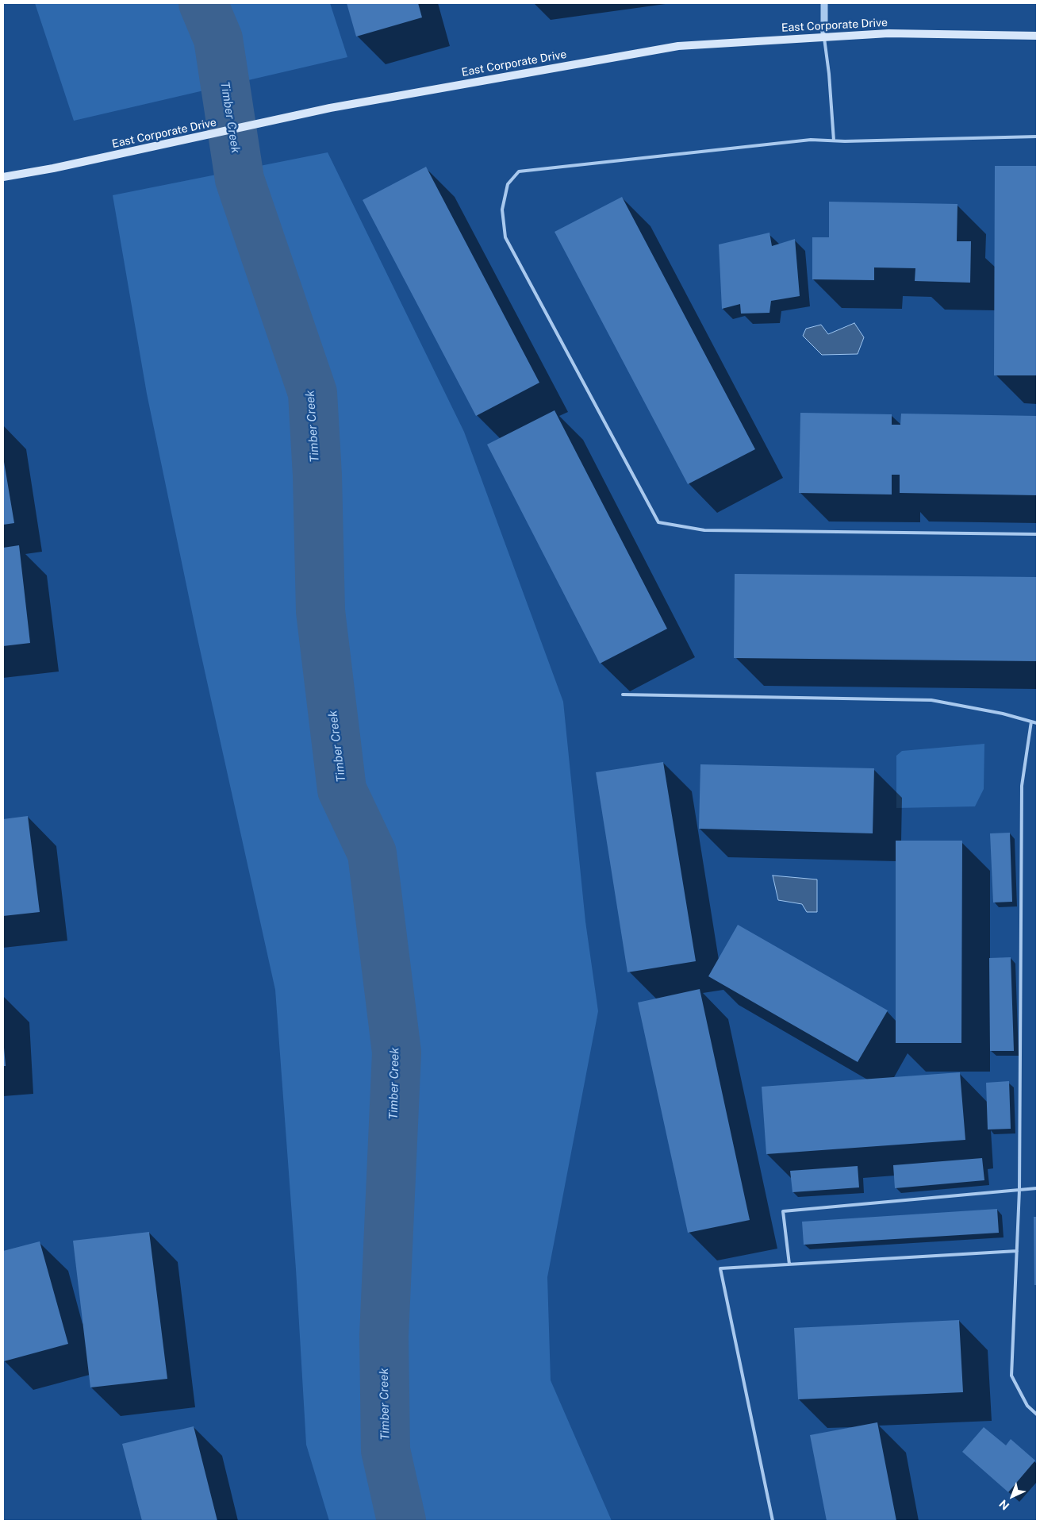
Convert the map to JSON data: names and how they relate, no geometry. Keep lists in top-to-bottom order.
{
  "streets": {
    "main road": ["East Corporate Drive"]
  },
  "water": ["Timber Creek"],
  "north": "bottom left"
}
